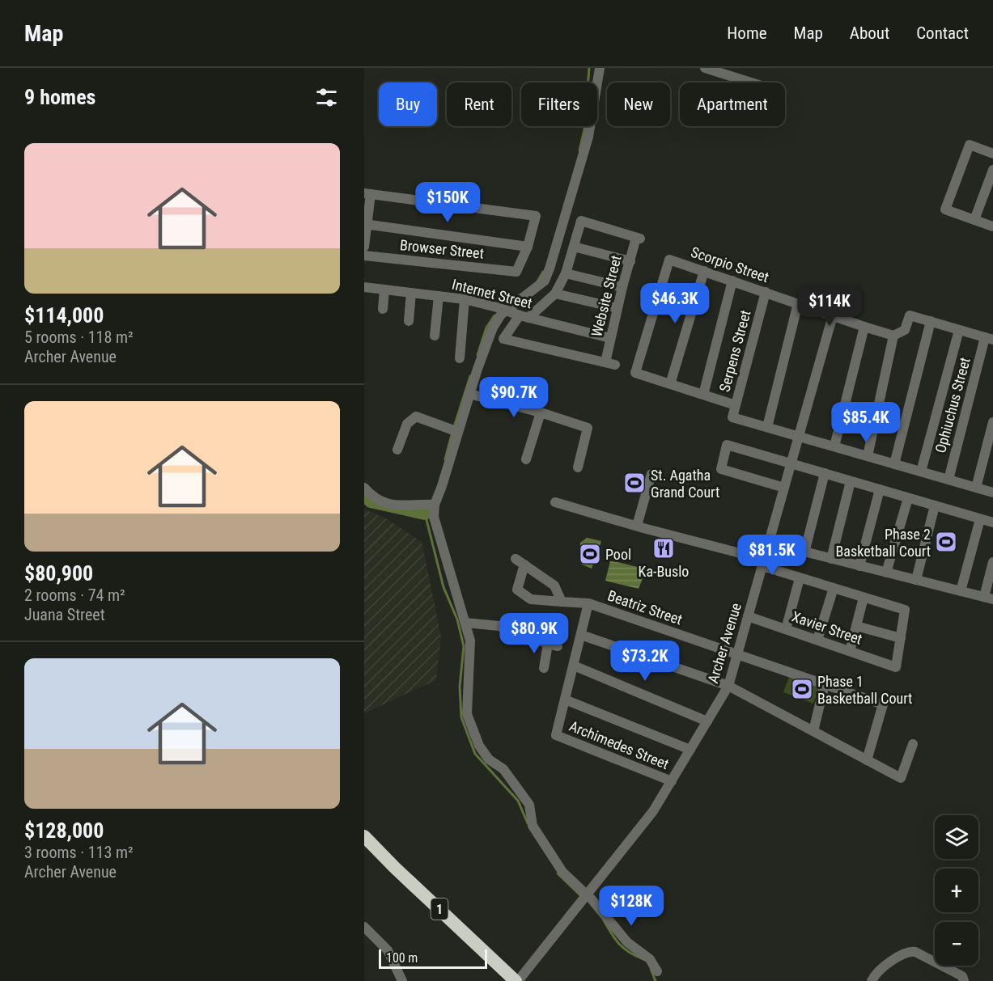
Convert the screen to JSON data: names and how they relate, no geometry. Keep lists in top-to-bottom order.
{
  "streets": {
    "highway": ["1"],
    "street": [
      "Browser Street",
      "Scorpio Street",
      "Internet Street",
      "Website Street",
      "Serpens Street",
      "Ophiuchus Street",
      "Beatriz Street",
      "Xavier Street",
      "Archer Avenue",
      "Archimedes Street"
    ]
  },
  "crossings": [
    ["Scorpio Street", "Serpens Street"],
    ["Scorpio Street", "Archer Avenue"],
    ["Internet Street", "Website Street"],
    ["Beatriz Street", "Archer Avenue"],
    ["Xavier Street", "Archer Avenue"],
    ["Archer Avenue", "Archimedes Street"],
    ["Archer Avenue", "1"]
  ],
  "places": {
    "sports": [
      "St. Agatha Grand Court",
      "Phase 2 Basketball Court",
      "Pool",
      "Phase 1 Basketball Court"
    ],
    "restaurant": ["Ka-Buslo"]
  },
  "scale_bar": "100 m",
  "page": {
    "header": "Map",
    "nav": [
      "Home",
      "Map",
      "About",
      "Contact"
    ],
    "heading": "9 homes",
    "chip": [
      "Buy",
      "Rent",
      "Filters",
      "New",
      "Apartment"
    ],
    "list": [
      {
        "name": "$114,000",
        "note": "5 rooms · 118 m² · Archer Avenue"
      },
      {
        "name": "$80,900",
        "note": "2 rooms · 74 m² · Juana Street"
      },
      {
        "name": "$128,000",
        "note": "3 rooms · 113 m² · Archer Avenue"
      }
    ],
    "price": [
      "$150K",
      "$46.3K",
      "$114K",
      "$90.7K",
      "$85.4K",
      "$81.5K",
      "$80.9K",
      "$73.2K",
      "$128K"
    ],
    "map_buttons": ["+", "−"],
    "scale": "100 m"
  }
}
